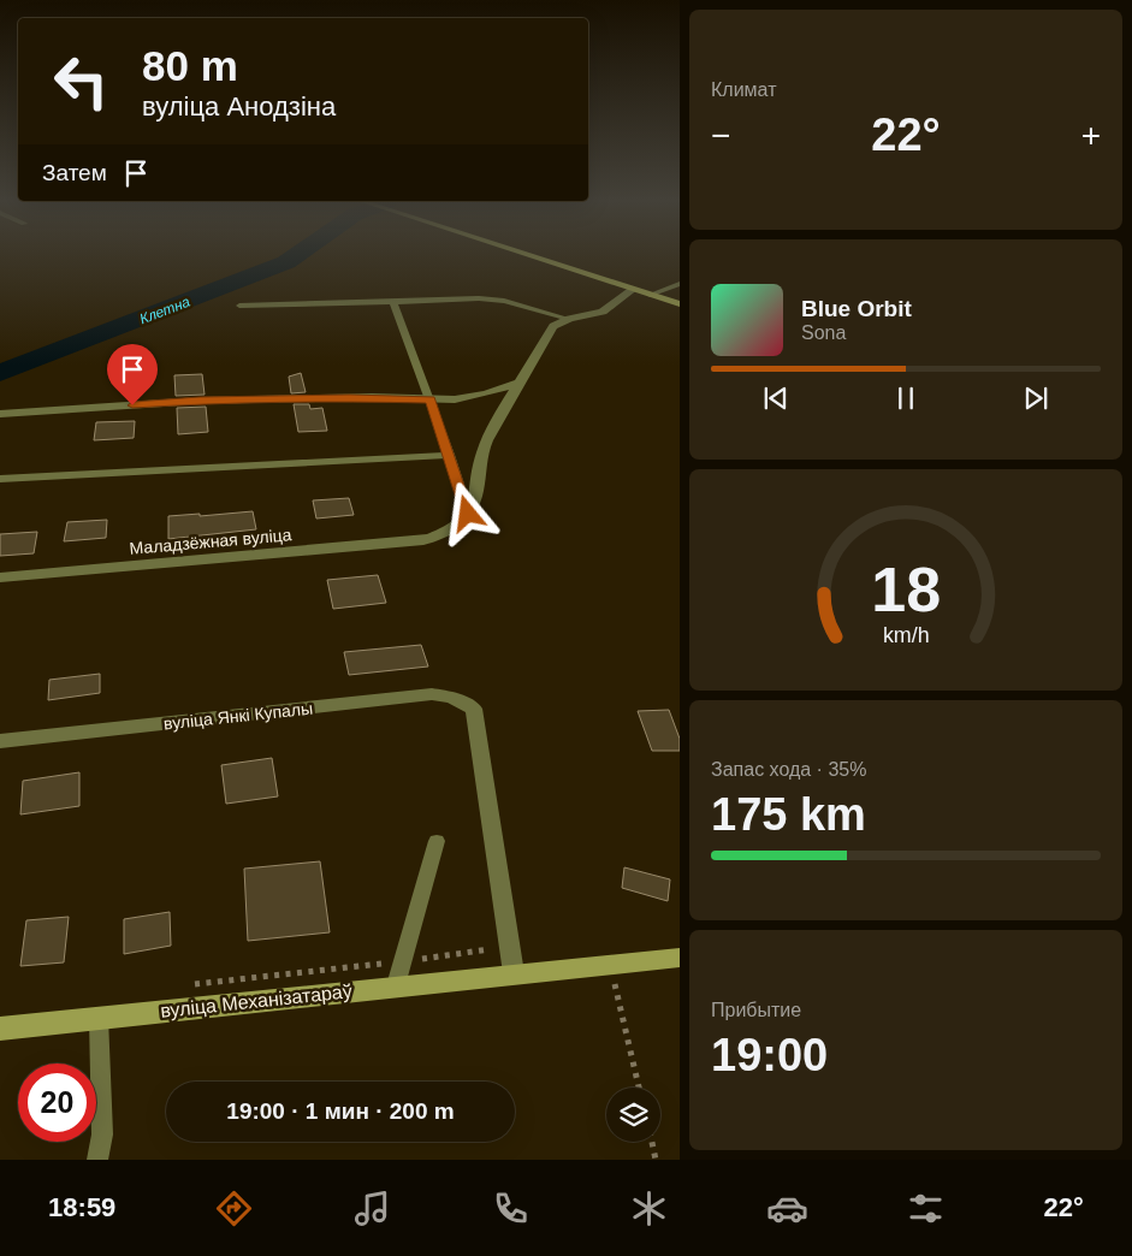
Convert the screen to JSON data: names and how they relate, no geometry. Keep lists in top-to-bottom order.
{
  "streets": {
    "street": ["Маладзёжная вуліца", "вуліца Янкі Купалы", "вуліца Механізатараў"]
  },
  "water": ["Клетна"],
  "page": {
    "tile": [
      "Климат",
      ["Запас хода · 35%", "175 km"],
      ["Прибытие", "19:00"]
    ],
    "turn": ["80 m", "вуліца Анодзіна"],
    "heat": ["−", "22°", "+"],
    "then": "Затем",
    "song": ["Blue Orbit", "Sona"],
    "limit": "20",
    "trip": "19:00 · 1 мин · 200 m",
    "tabs": ["18:59", "22°"],
    "gauge": ["18", "km/h"]
  }
}
